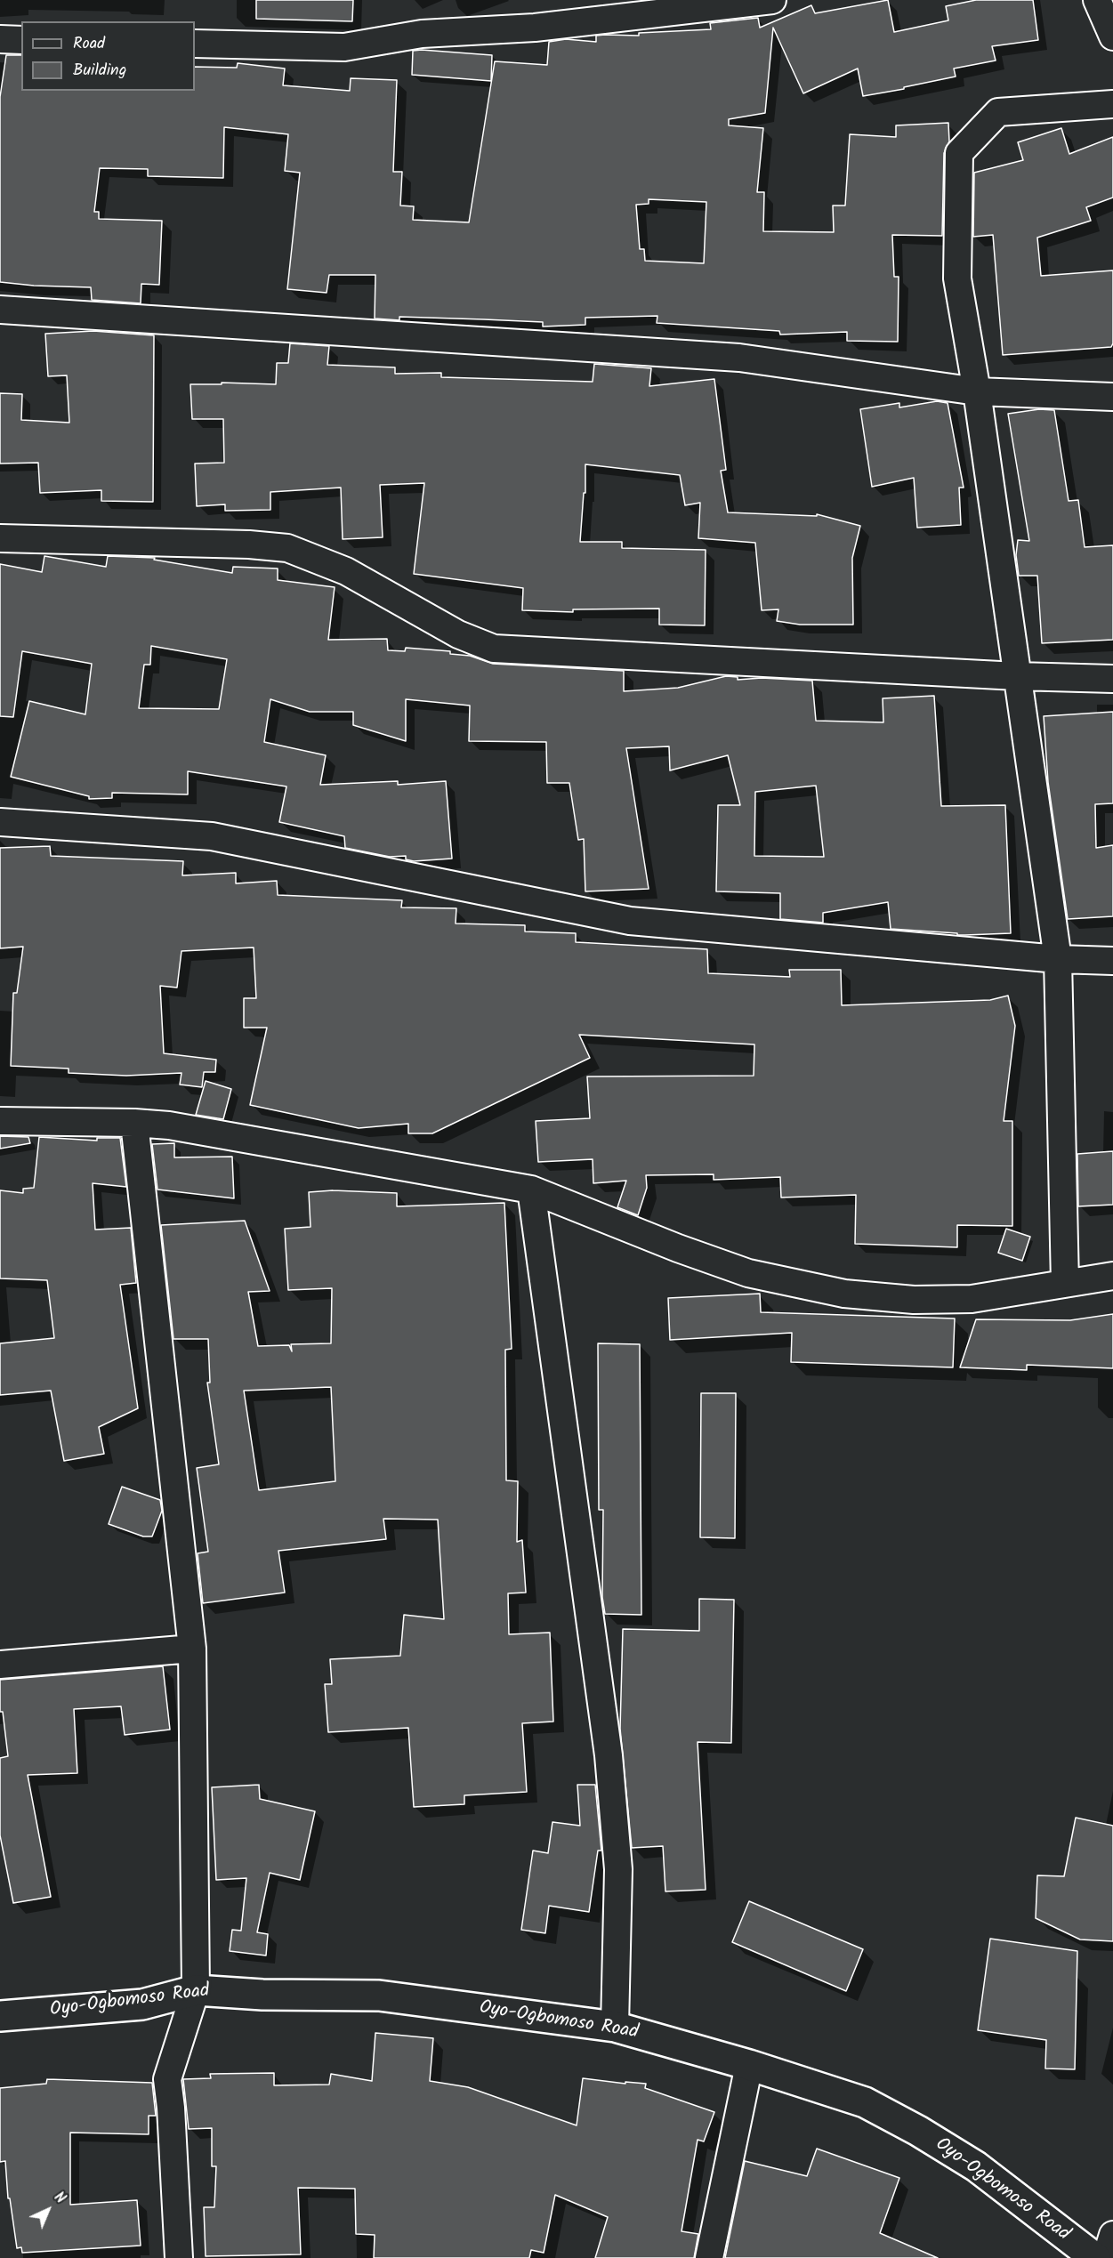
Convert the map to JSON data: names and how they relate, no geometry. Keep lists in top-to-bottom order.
{
  "streets": {
    "highway": ["Oyo-Ogbomoso Road"]
  },
  "legend": ["Road", "Building"],
  "north": "top right"
}
